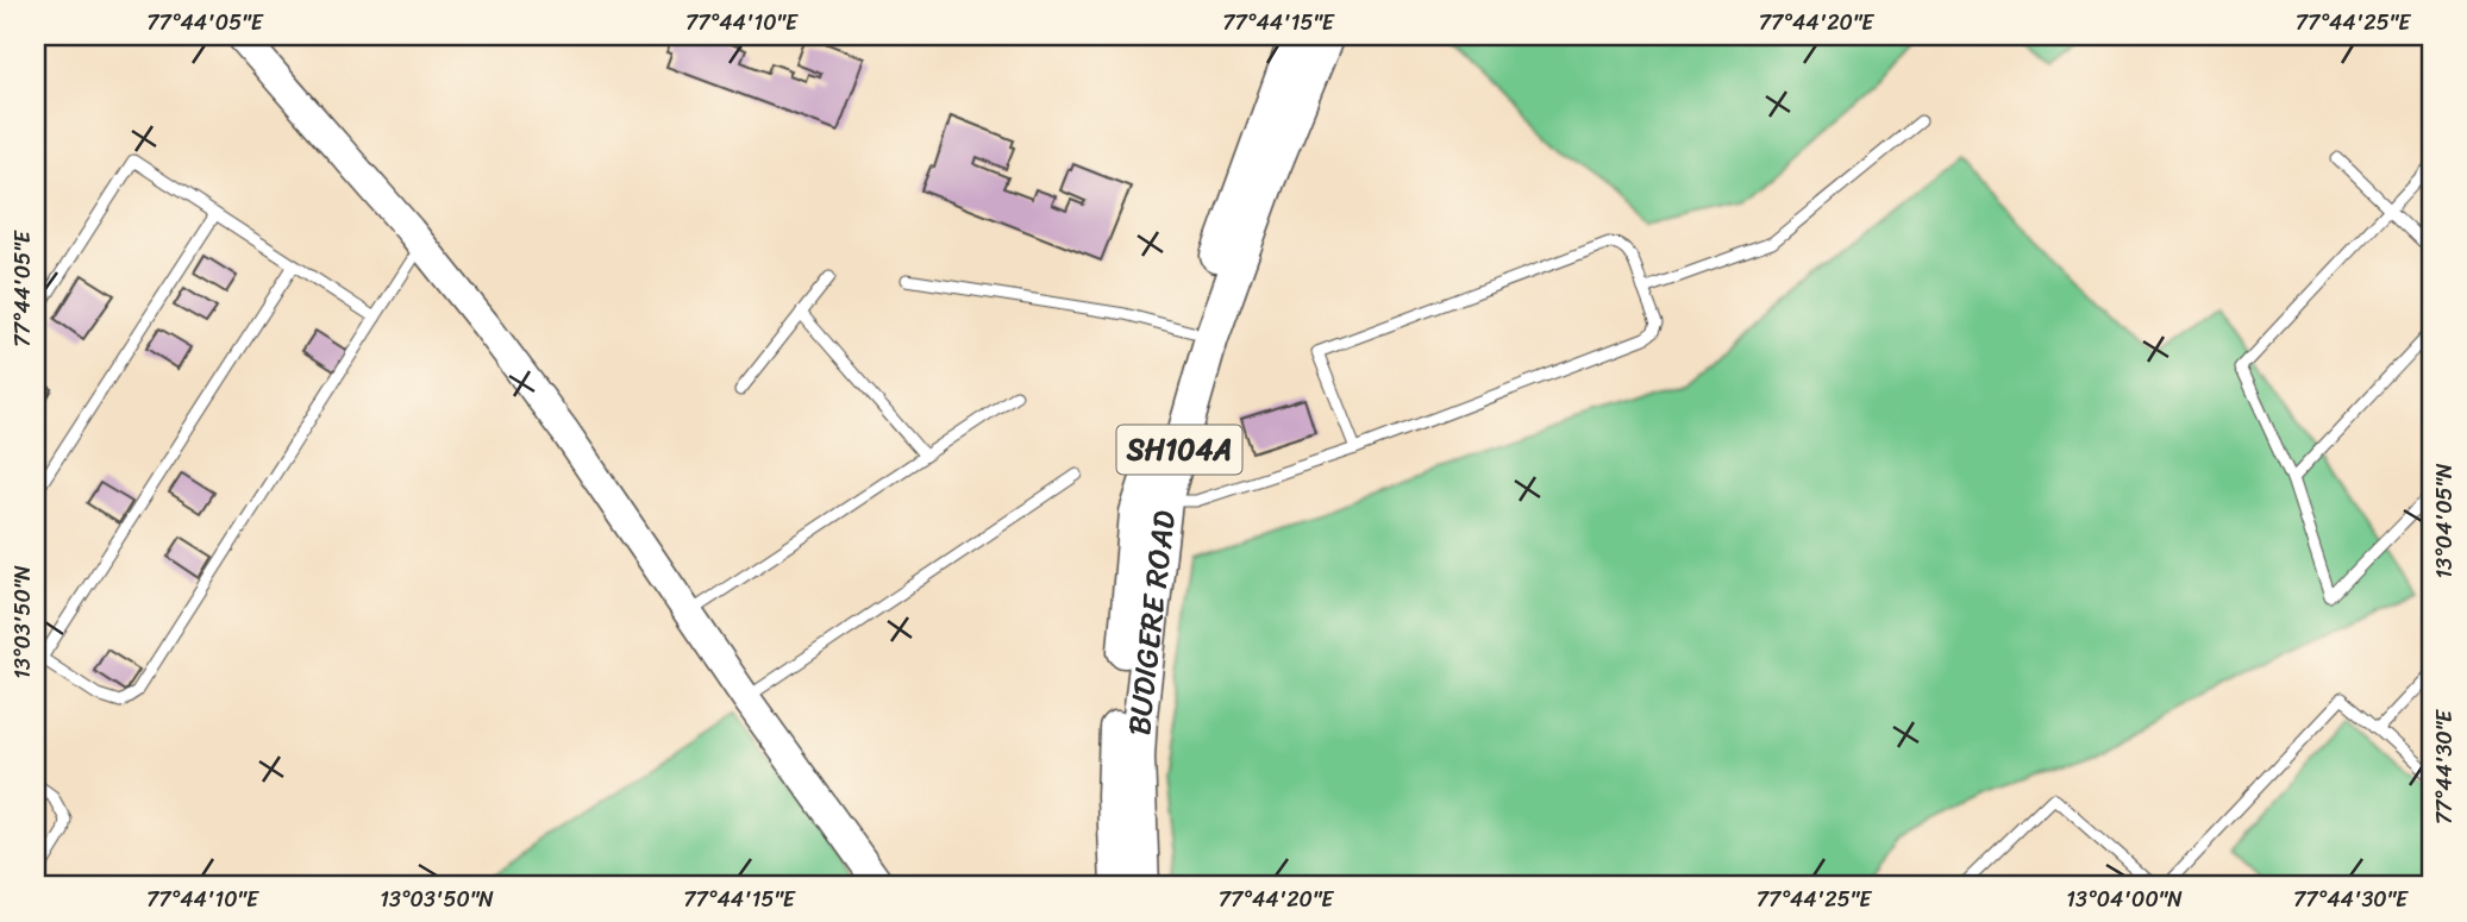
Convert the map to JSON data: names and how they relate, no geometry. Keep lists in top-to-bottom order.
{
  "streets": {
    "main road": ["SH104A", "BUDIGERE ROAD"]
  },
  "coordinates": [
    "77°44'05\"E",
    "77°44'10\"E",
    "77°44'15\"E",
    "77°44'20\"E",
    "77°44'25\"E",
    "13°04'05\"N",
    "13°03'50\"N",
    "77°44'30\"E",
    "13°04'00\"N"
  ]
}
